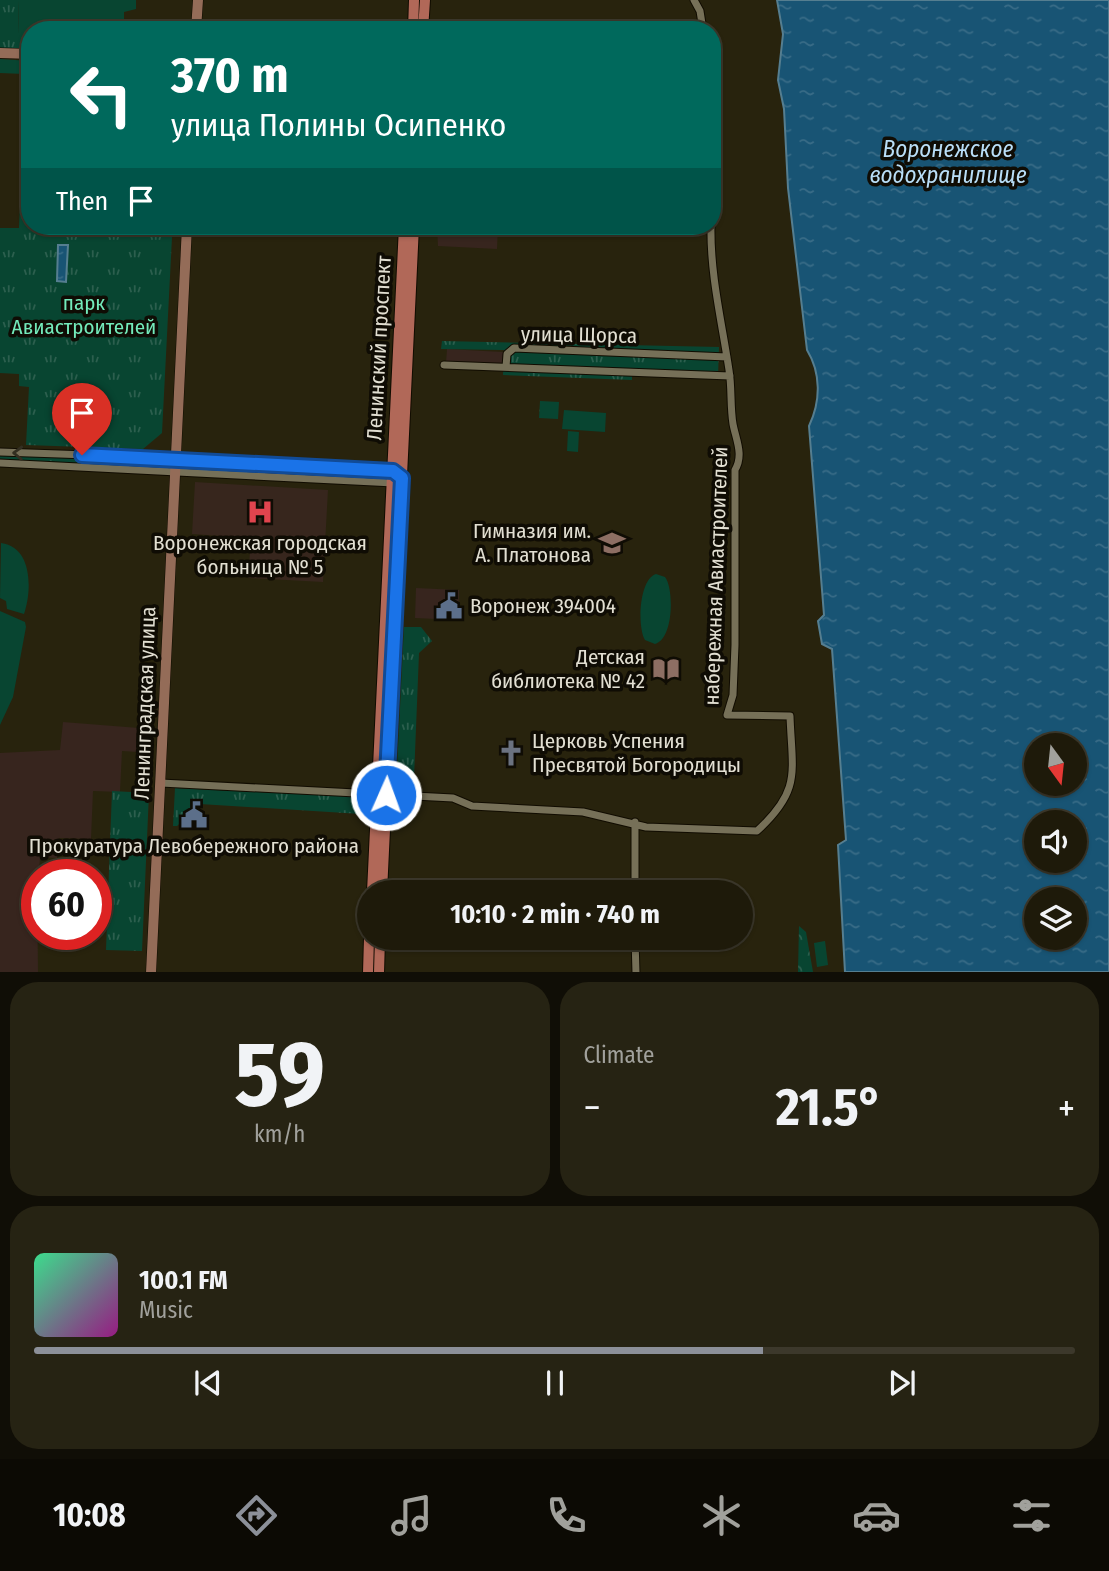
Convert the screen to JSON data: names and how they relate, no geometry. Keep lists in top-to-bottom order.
{
  "streets": {
    "main road": ["Ленинский проспект", "Ленинградская улица"],
    "street": ["улица Щорса", "набережная Авиастроителей"]
  },
  "crossings": [
    ["улица Щорса", "набережная Авиастроителей"]
  ],
  "water": ["Воронежское водохранилище"],
  "parks": ["парк Авиастроителей"],
  "places": {
    "hospital": ["Воронежская городская больница № 5"],
    "school or university": ["Гимназия им. А. Платонова"],
    "public building": ["Воронеж 394004", "Прокуратура Левобережного района"],
    "library": ["Детская библиотека № 42"],
    "church": ["Церковь Успения Пресвятой Богородицы"]
  },
  "north": "bottom",
  "page": {
    "turn": ["370 m", "улица Полины Осипенко"],
    "then": "Then",
    "limit": "60",
    "trip": "10:10 · 2 min · 740 m",
    "tile": [
      ["59", "km/h"],
      "Climate"
    ],
    "heat": ["−", "21.5°", "+"],
    "song": ["100.1 FM", "Music"],
    "tabs": "10:08"
  }
}
